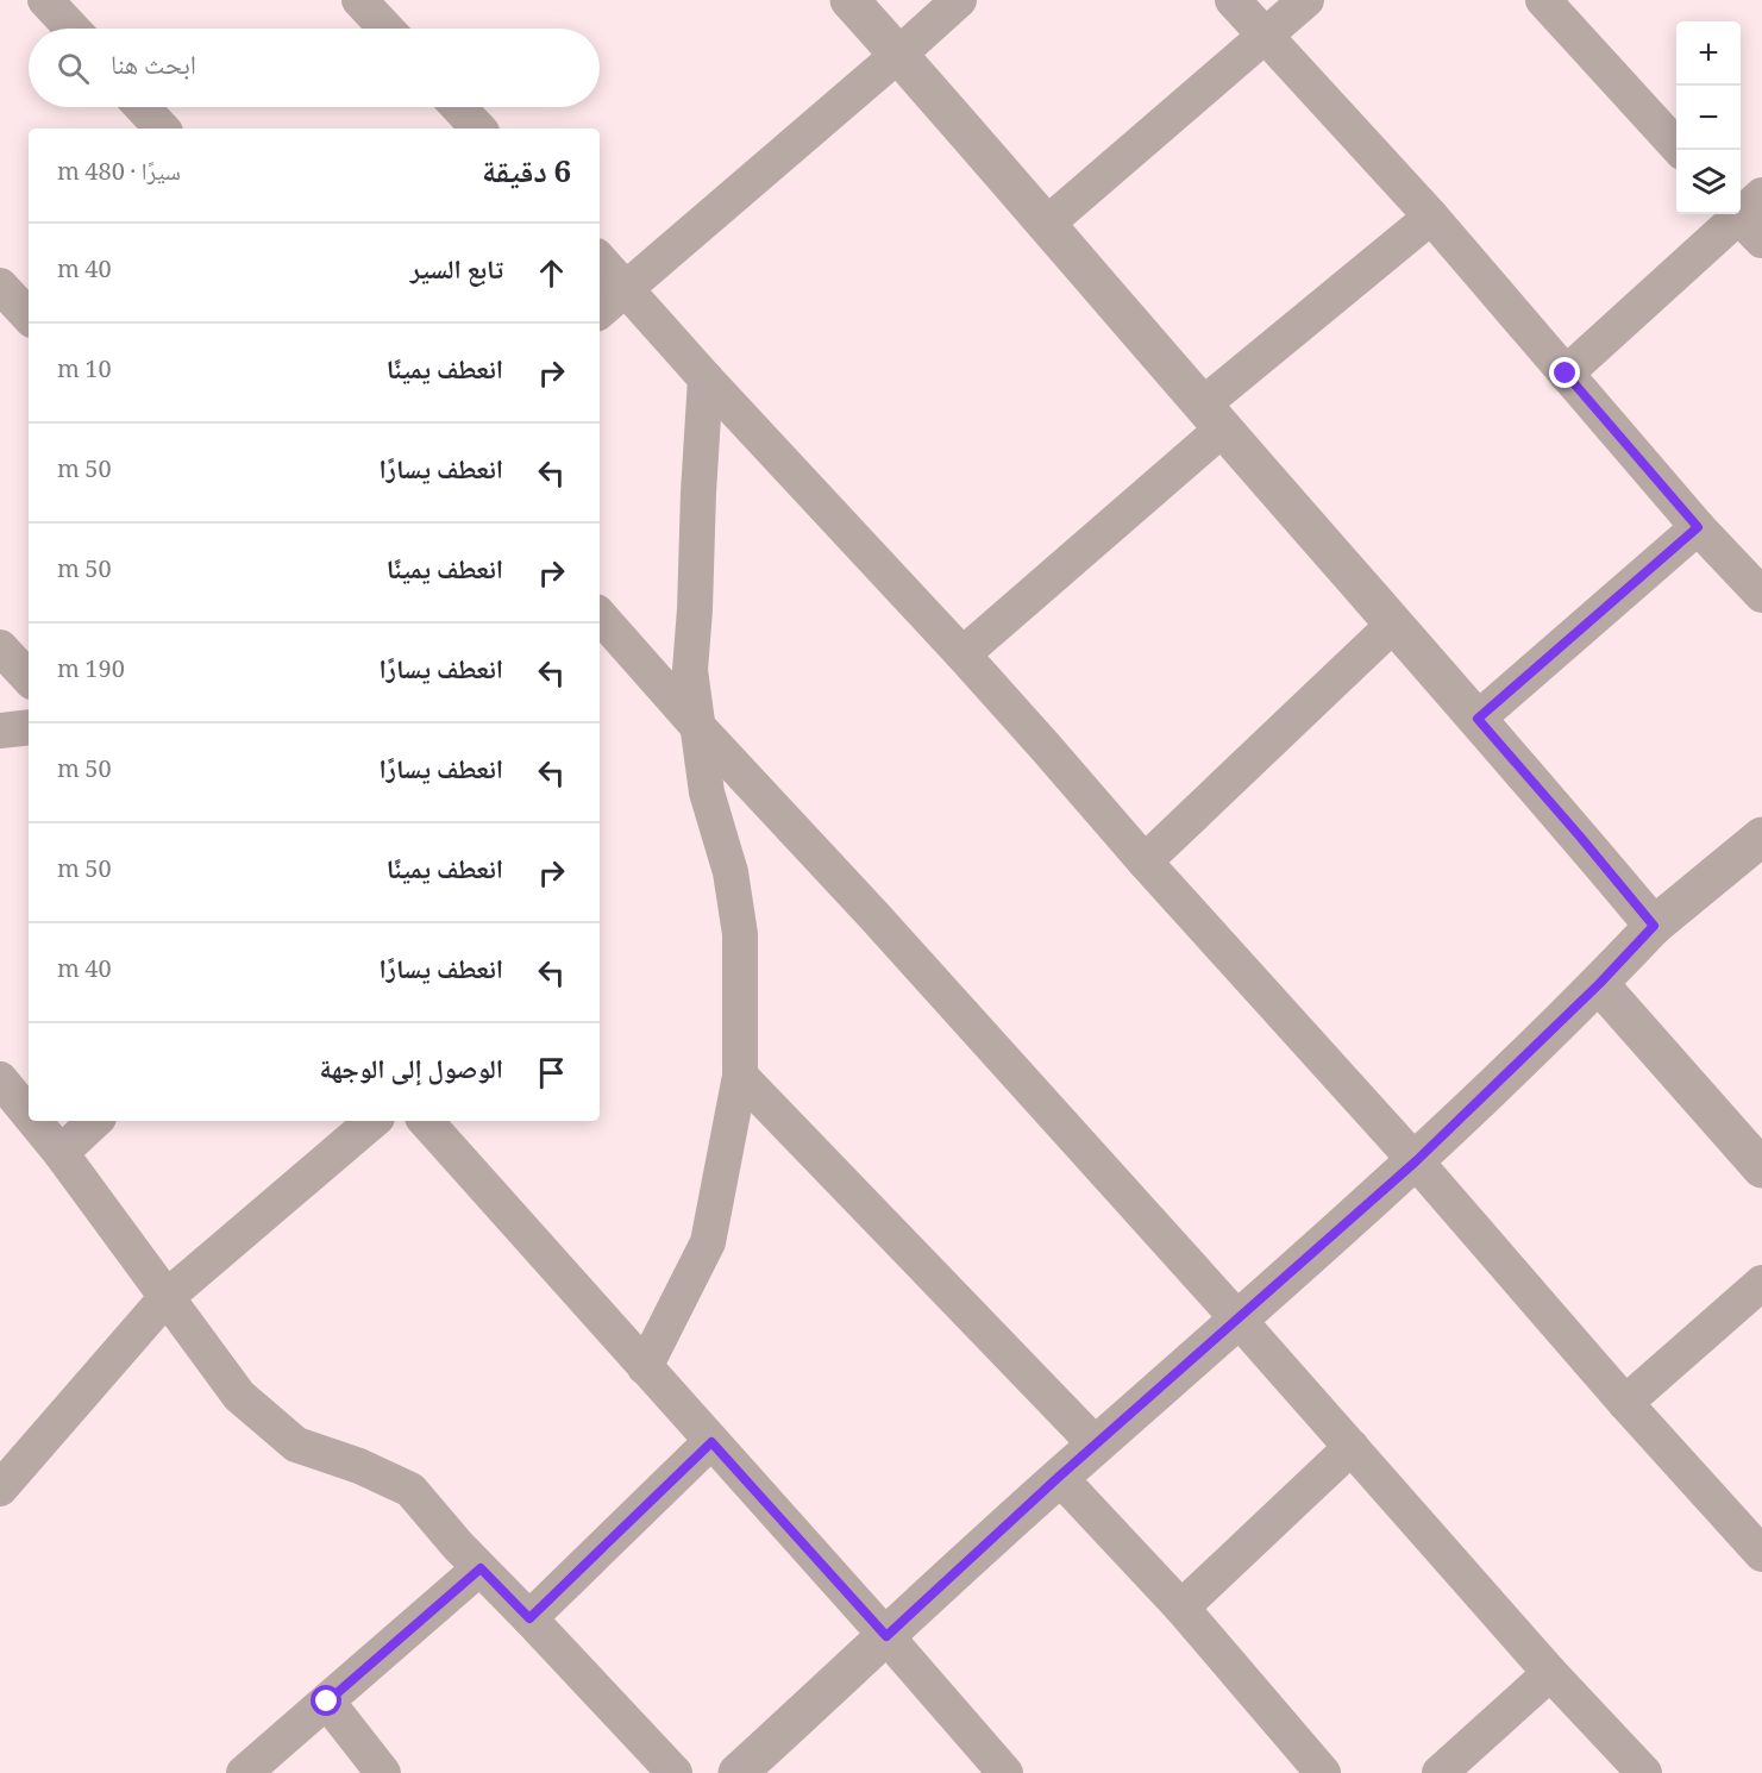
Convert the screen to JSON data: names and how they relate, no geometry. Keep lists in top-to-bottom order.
{
  "page": {
    "map_buttons": ["+", "−"],
    "search": "ابحث هنا",
    "heading": ["6 دقيقة", "سيرًا · 480 m"],
    "list": [
      ["تابع السير", "40 m"],
      ["انعطف يمينًا", "10 m"],
      ["انعطف يسارًا", "50 m"],
      ["انعطف يمينًا", "50 m"],
      ["انعطف يسارًا", "190 m"],
      ["انعطف يسارًا", "50 m"],
      ["انعطف يمينًا", "50 m"],
      ["انعطف يسارًا", "40 m"],
      "الوصول إلى الوجهة"
    ]
  }
}
